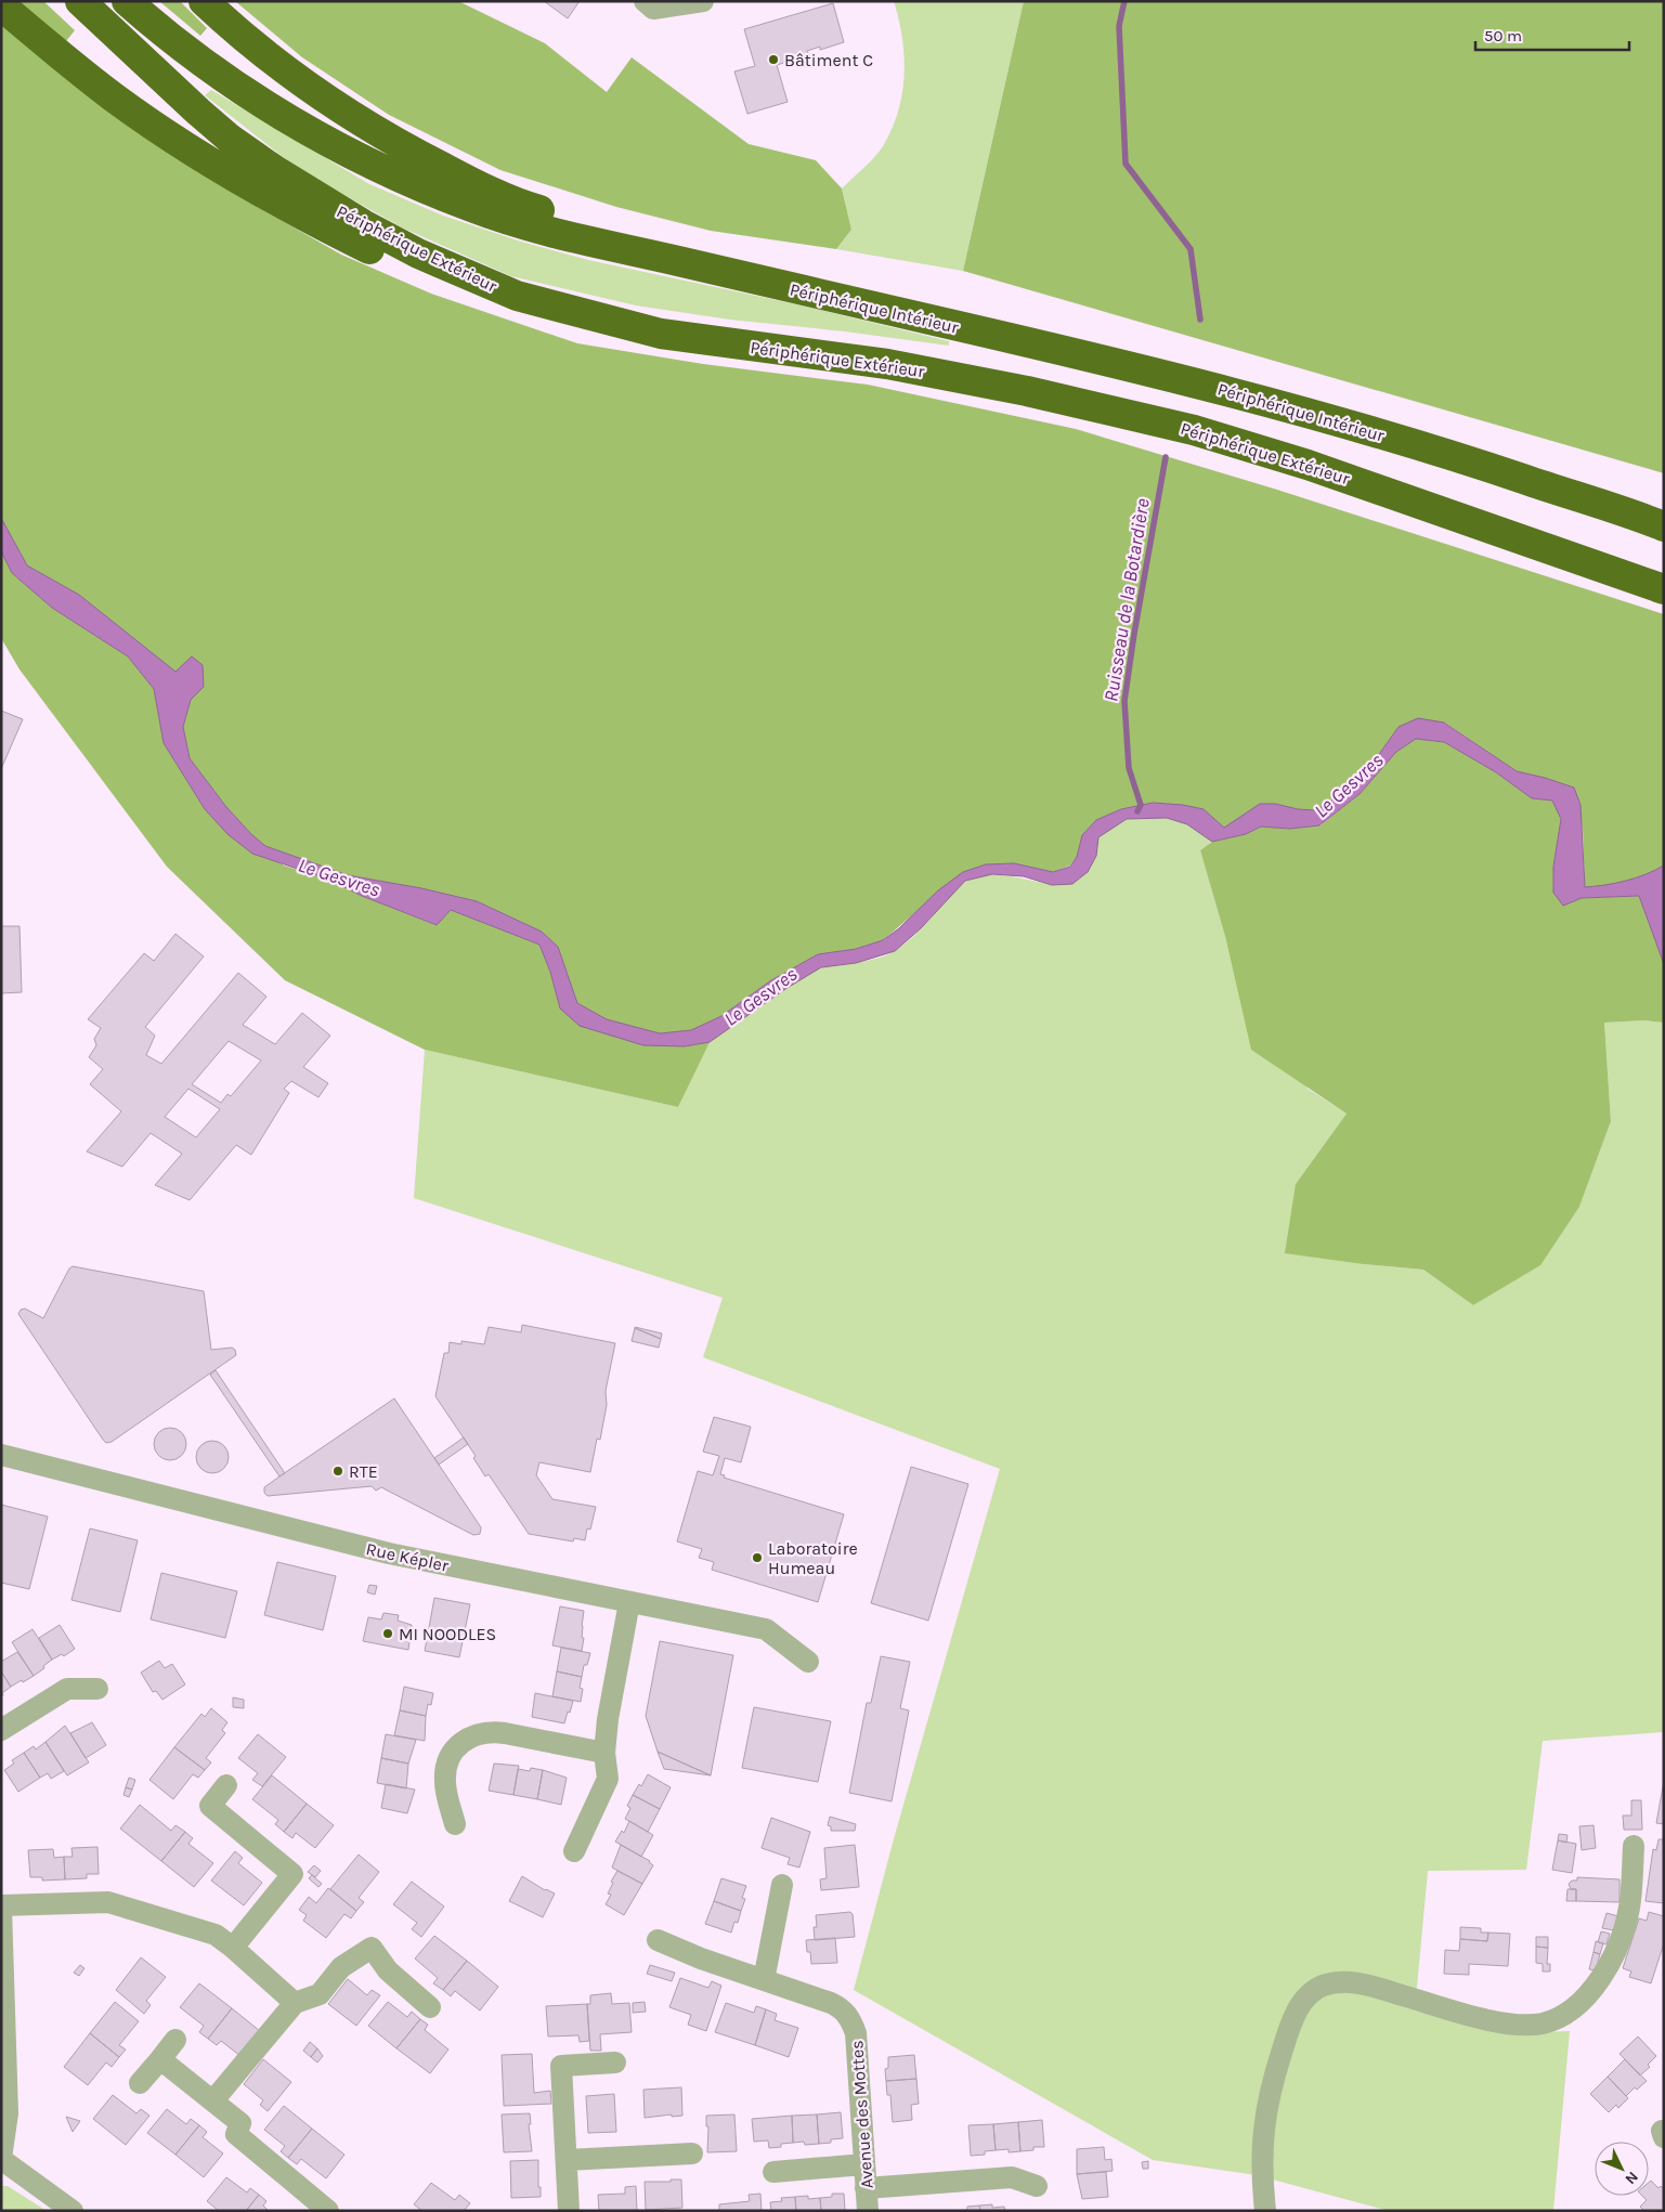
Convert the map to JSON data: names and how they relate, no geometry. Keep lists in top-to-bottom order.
{
  "streets": {
    "highway": ["Périphérique Extérieur", "Périphérique Intérieur"],
    "street": ["Rue Képler", "Avenue des Mottes"]
  },
  "water": ["Ruisseau de la Botardière", "Le Gesvres"],
  "places": [
    "Bâtiment C",
    "RTE",
    "Laboratoire Humeau",
    "MI NOODLES"
  ],
  "scale_bar": "50 m",
  "north": "bottom right"
}
